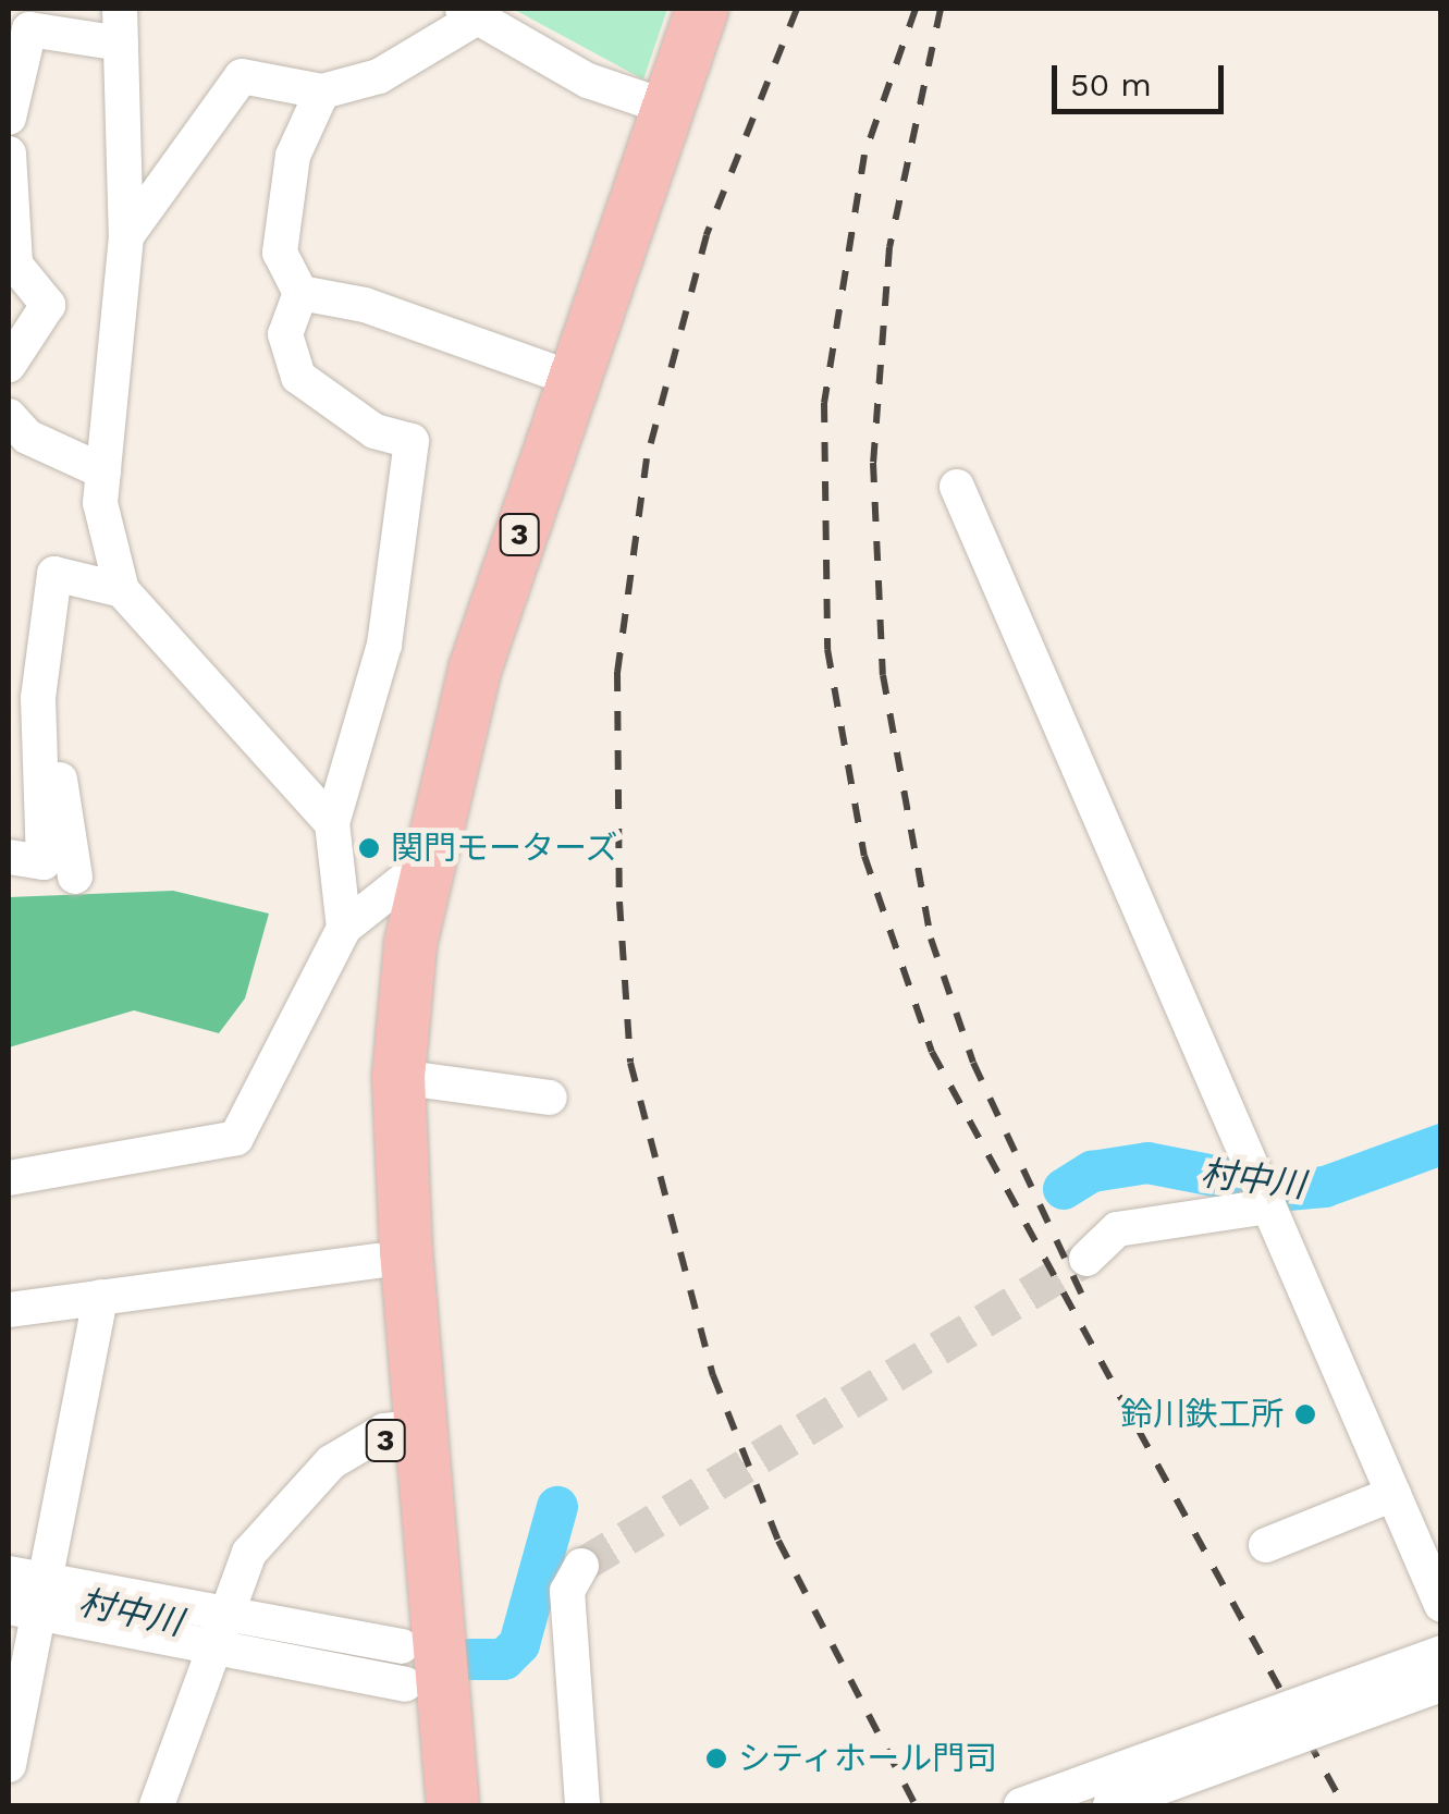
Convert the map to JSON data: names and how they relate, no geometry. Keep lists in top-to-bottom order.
{
  "streets": {
    "highway": ["3"]
  },
  "water": ["村中川"],
  "places": ["関門モーターズ", "鈴川鉄工所", "シティホール門司"],
  "scale_bar": "50 m"
}
